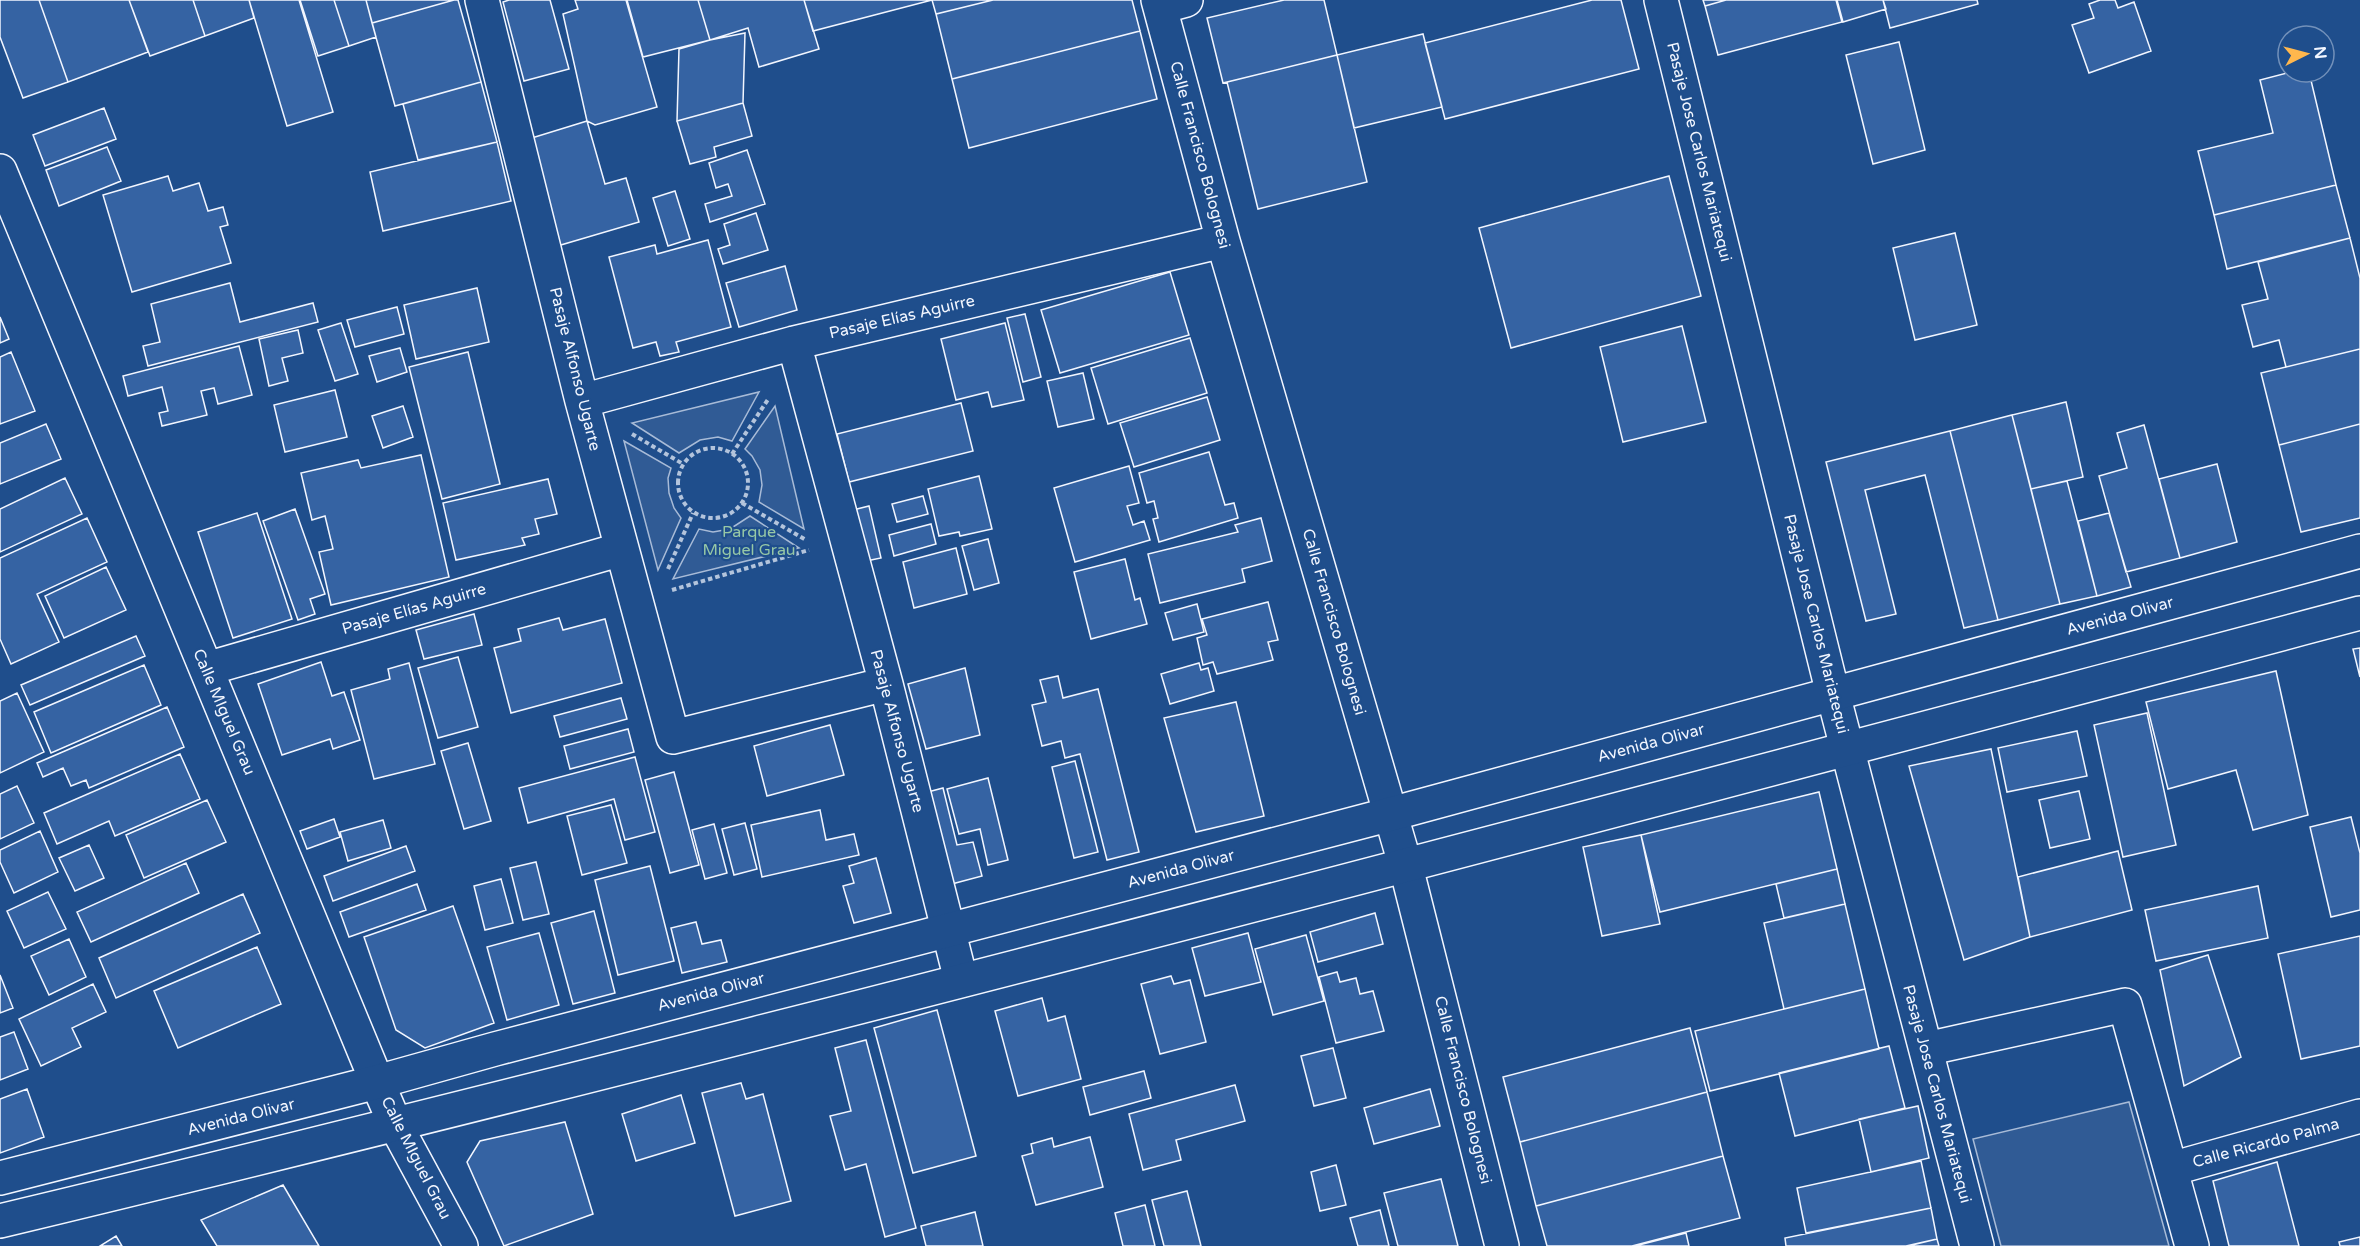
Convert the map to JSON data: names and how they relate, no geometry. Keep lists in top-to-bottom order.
{
  "streets": {
    "street": [
      "Pasaje Jose Carlos Mariatequi",
      "Calle Francisco Bolognesi",
      "Pasaje Elías Aguirre",
      "Pasaje Alfonso Ugarte",
      "Avenida Olivar",
      "Calle MIguel Grau",
      "Calle Ricardo Palma"
    ]
  },
  "crossings": [
    ["Pasaje Jose Carlos Mariatequi", "Avenida Olivar"],
    ["Calle Francisco Bolognesi", "Pasaje Elías Aguirre"],
    ["Calle Francisco Bolognesi", "Avenida Olivar"],
    ["Pasaje Elías Aguirre", "Pasaje Alfonso Ugarte"],
    ["Pasaje Elías Aguirre", "Calle MIguel Grau"],
    ["Pasaje Alfonso Ugarte", "Avenida Olivar"],
    ["Avenida Olivar", "Calle MIguel Grau"]
  ],
  "parks": ["Parque Miguel Grau"],
  "north": "right"
}
